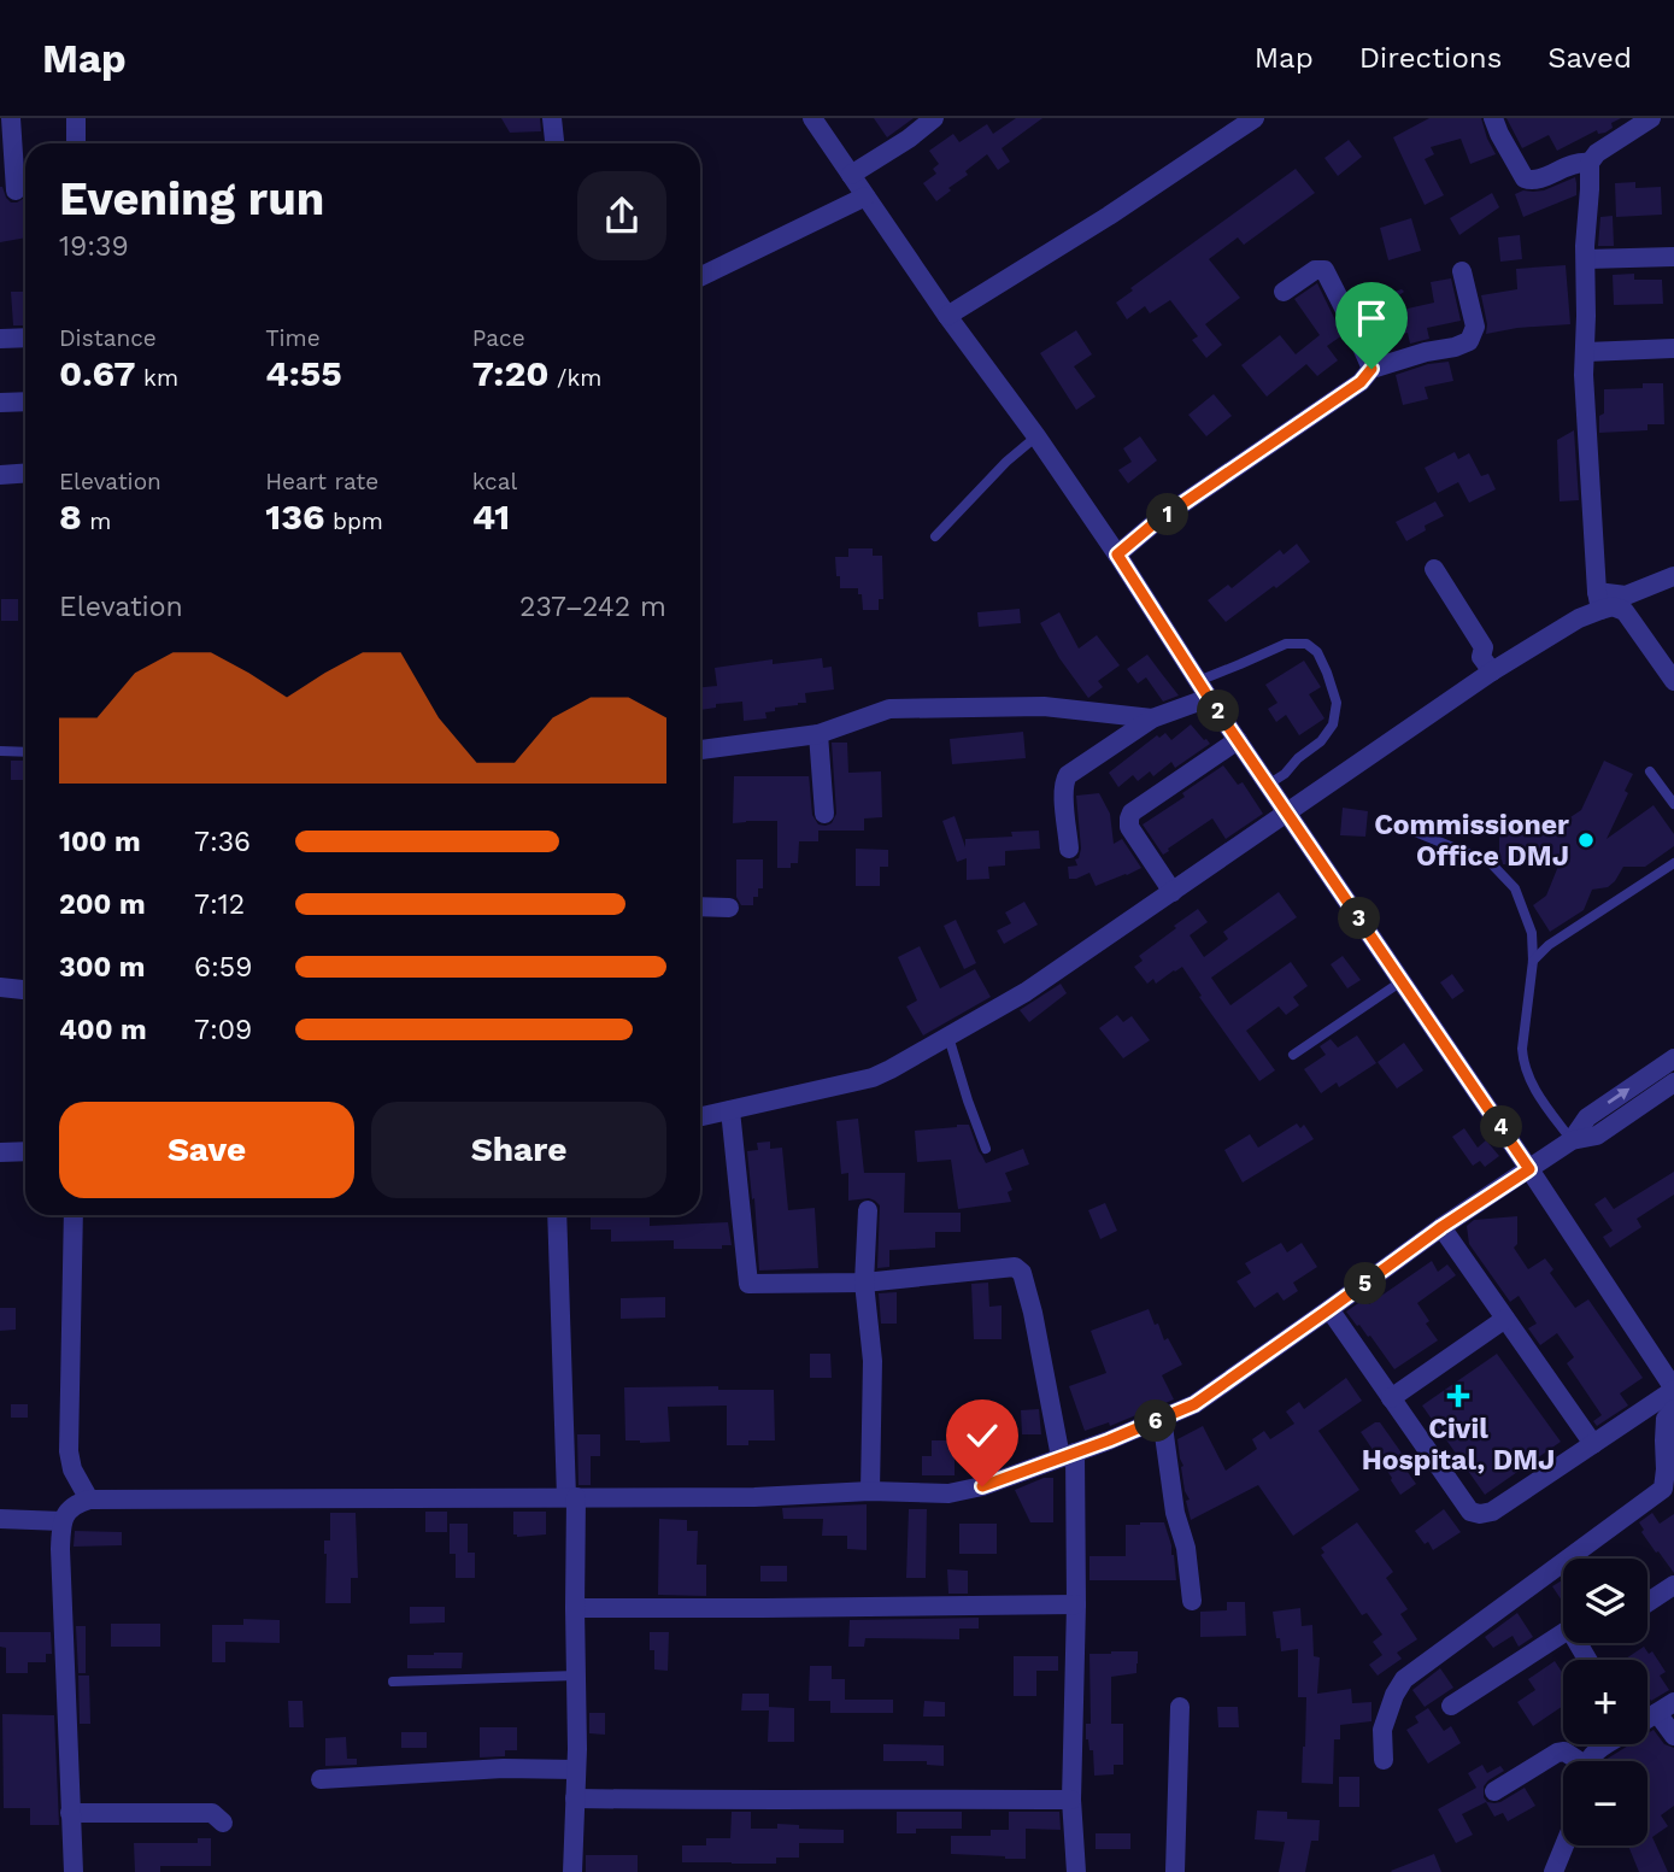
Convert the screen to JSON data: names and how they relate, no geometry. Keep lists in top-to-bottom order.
{
  "places": {
    "other": ["Commissioner Office DMJ"],
    "health": ["Civil Hospital, DMJ"]
  },
  "page": {
    "header": "Map",
    "nav": ["Map", "Directions", "Saved"],
    "heading": ["Evening run", "19:39"],
    "stats": [
      ["Distance", "0.67 km"],
      ["Time", "4:55"],
      ["Pace", "7:20 /km"],
      ["Elevation", "8 m"],
      ["Heart rate", "136 bpm"],
      ["kcal", "41"]
    ],
    "pins": [
      "1",
      "2",
      "3",
      "4",
      "5",
      "6"
    ],
    "chart": ["Elevation", "237–242 m"],
    "list": [
      {
        "name": "100 m",
        "note": "7:36"
      },
      {
        "name": "200 m",
        "note": "7:12"
      },
      {
        "name": "300 m",
        "note": "6:59"
      },
      {
        "name": "400 m",
        "note": "7:09"
      }
    ],
    "buttons": ["Save", "Share"],
    "map_buttons": ["+", "−"]
  }
}
